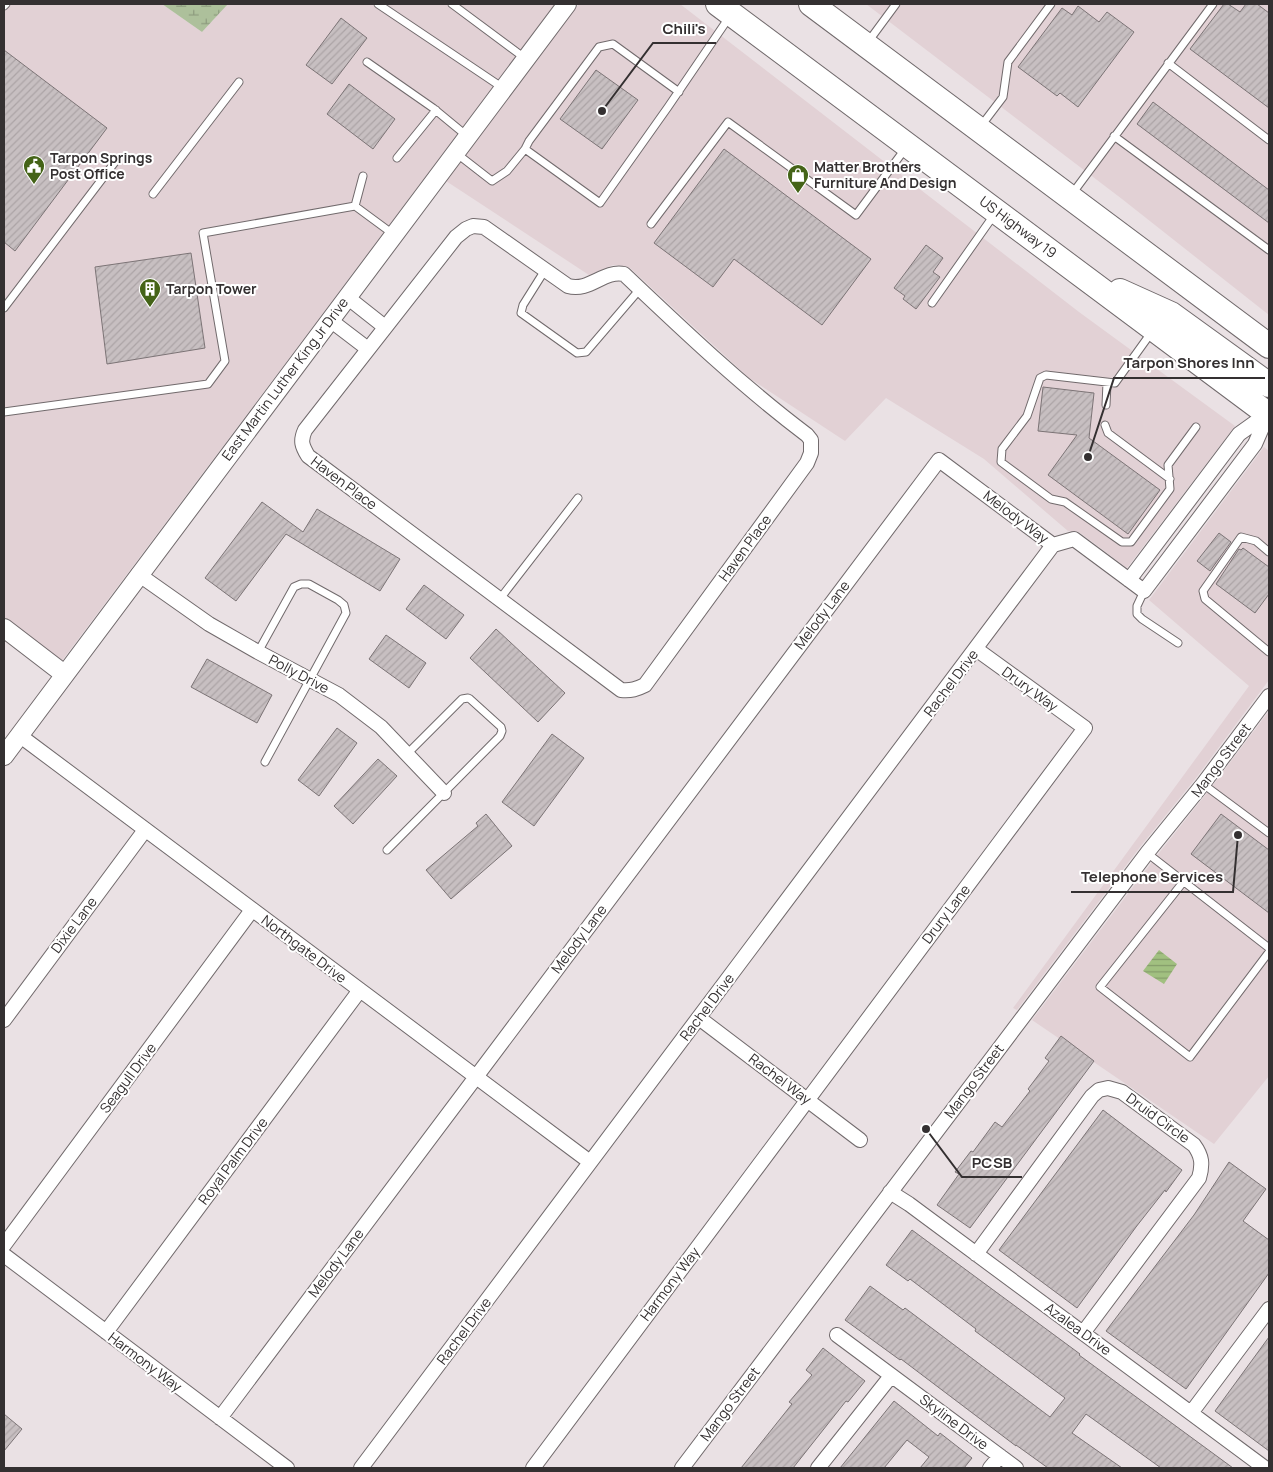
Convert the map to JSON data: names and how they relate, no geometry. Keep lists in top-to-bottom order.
{
  "streets": {
    "highway": ["US Highway 19"],
    "street": [
      "East Martin Luther King Jr Drive",
      "Haven Place",
      "Melody Way",
      "Melody Lane",
      "Polly Drive",
      "Rachel Drive",
      "Drury Way",
      "Mango Street",
      "Drury Lane",
      "Dixie Lane",
      "Northgate Drive",
      "Seagull Drive",
      "Rachel Way",
      "Druid Circle",
      "Royal Palm Drive",
      "Harmony Way",
      "Azalea Drive",
      "Skyline Drive"
    ]
  },
  "crossings": [
    ["East Martin Luther King Jr Drive", "Polly Drive"],
    ["East Martin Luther King Jr Drive", "Northgate Drive"],
    ["Melody Way", "Melody Lane"],
    ["Melody Way", "Rachel Drive"],
    ["Melody Lane", "Northgate Drive"],
    ["Melody Lane", "Harmony Way"],
    ["Rachel Drive", "Drury Way"],
    ["Rachel Drive", "Northgate Drive"],
    ["Rachel Drive", "Rachel Way"],
    ["Drury Way", "Drury Lane"],
    ["Mango Street", "Azalea Drive"],
    ["Drury Lane", "Rachel Way"],
    ["Drury Lane", "Harmony Way"],
    ["Dixie Lane", "Northgate Drive"],
    ["Northgate Drive", "Seagull Drive"],
    ["Northgate Drive", "Royal Palm Drive"],
    ["Rachel Way", "Harmony Way"],
    ["Druid Circle", "Azalea Drive"],
    ["Royal Palm Drive", "Harmony Way"]
  ],
  "places": {
    "other": [
      "Chili's",
      "Tarpon Shores Inn",
      "Telephone Services",
      "PCSB"
    ],
    "public building": ["Tarpon Springs Post Office"],
    "shop": ["Matter Brothers Furniture And Design"],
    "building": ["Tarpon Tower"]
  }
}
